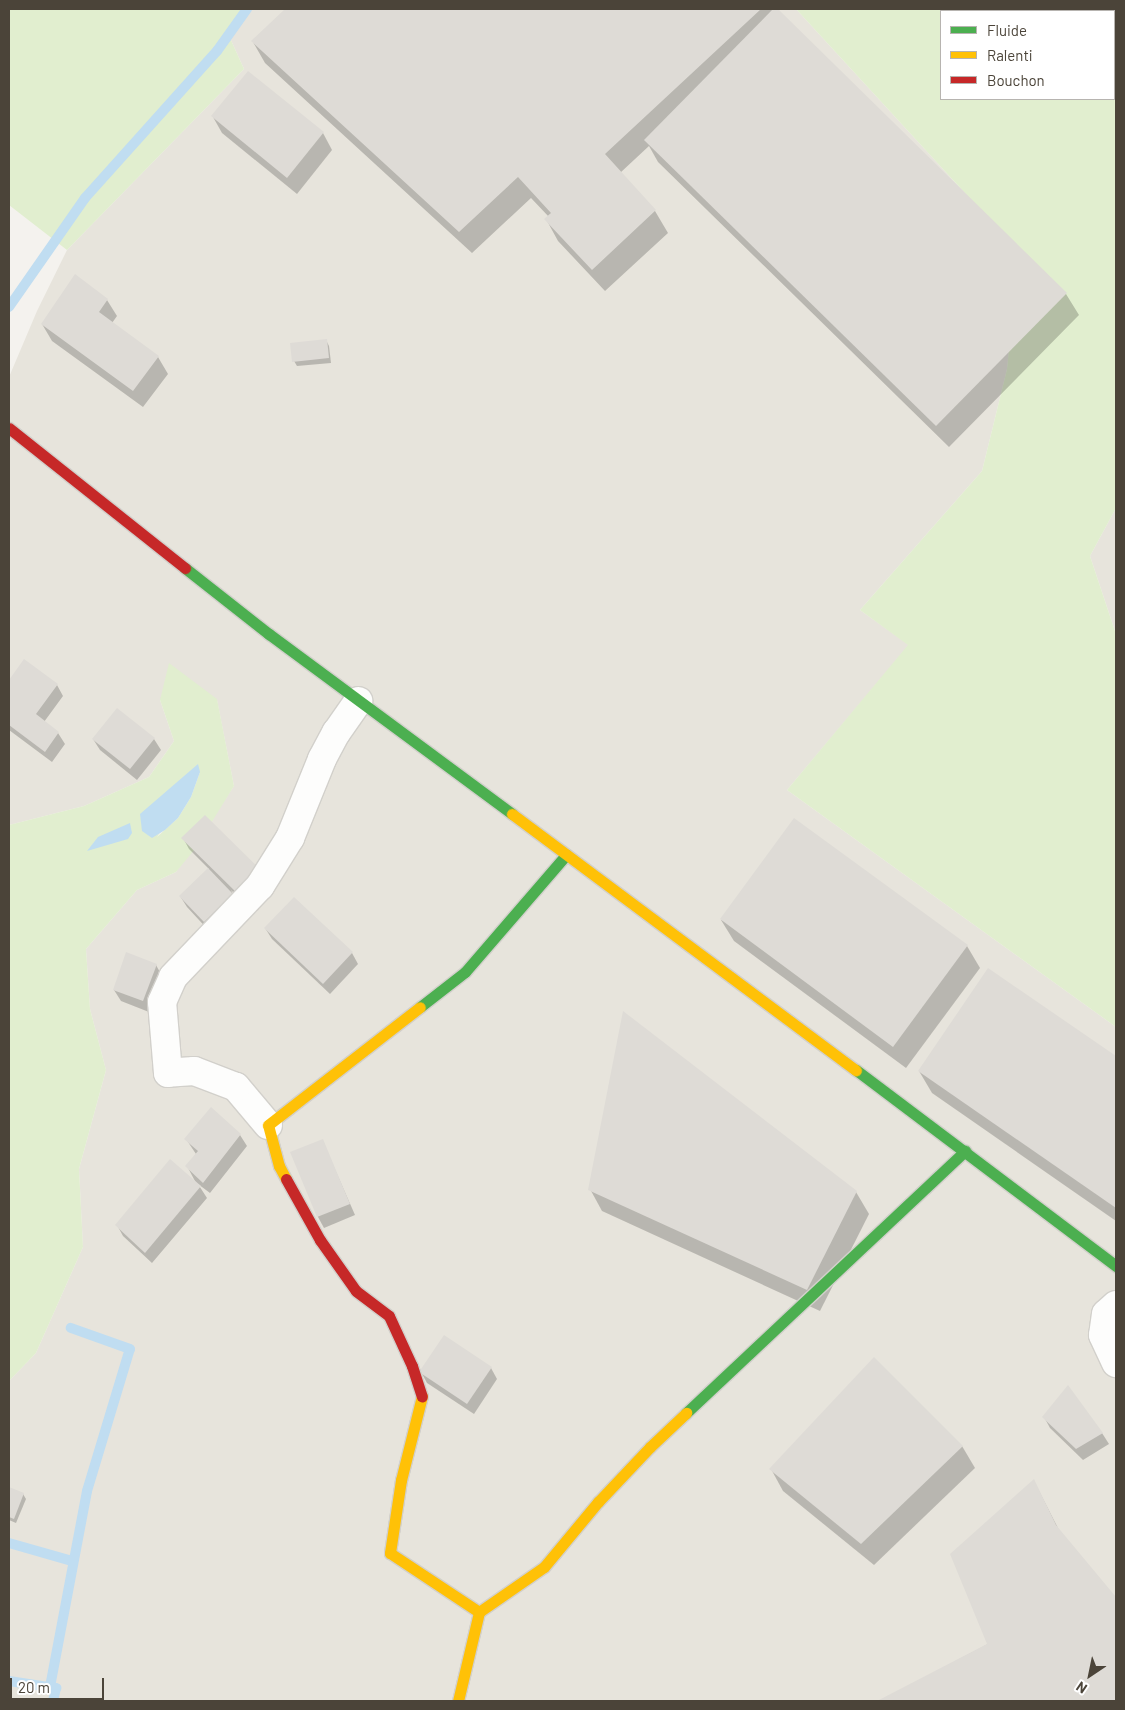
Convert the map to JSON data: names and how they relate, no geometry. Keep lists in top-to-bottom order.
{
  "legend": ["Fluide", "Ralenti", "Bouchon"],
  "scale_bar": "20 m",
  "north": "bottom left"
}
